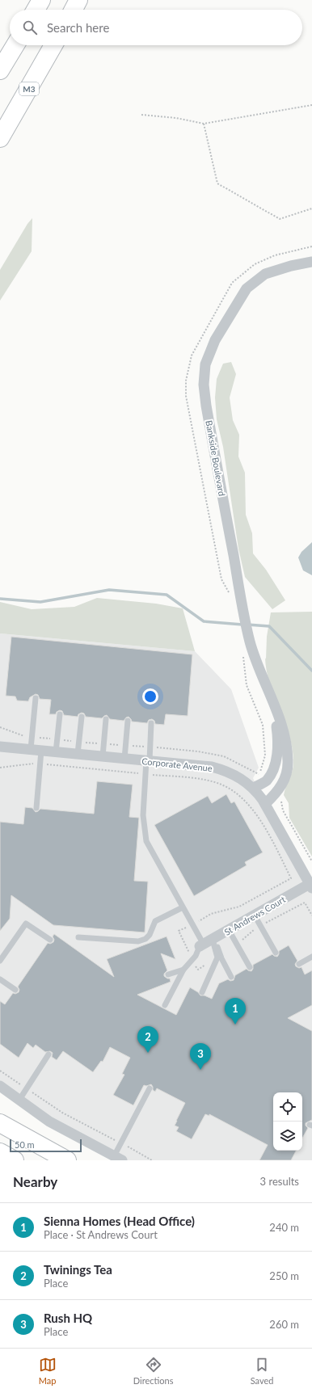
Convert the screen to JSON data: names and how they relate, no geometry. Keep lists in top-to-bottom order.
{
  "streets": {
    "highway": ["M3"],
    "street": ["Bankside Boulevard", "Corporate Avenue", "St Andrews Court"]
  },
  "crossings": [
    ["Bankside Boulevard", "Corporate Avenue"],
    ["Corporate Avenue", "St Andrews Court"]
  ],
  "scale_bar": "50 m",
  "page": {
    "search": "Search here",
    "pins": ["1", "2", "3"],
    "scale": "50 m",
    "heading": ["Nearby", "3 results"],
    "list": [
      {
        "mark": "1",
        "name": "Sienna Homes (Head Office)",
        "note": "Place · St Andrews Court",
        "value": "240 m"
      },
      {
        "mark": "2",
        "name": "Twinings Tea",
        "note": "Place",
        "value": "250 m"
      },
      {
        "mark": "3",
        "name": "Rush HQ",
        "note": "Place",
        "value": "260 m"
      }
    ],
    "nav": ["Map", "Directions", "Saved"]
  }
}
